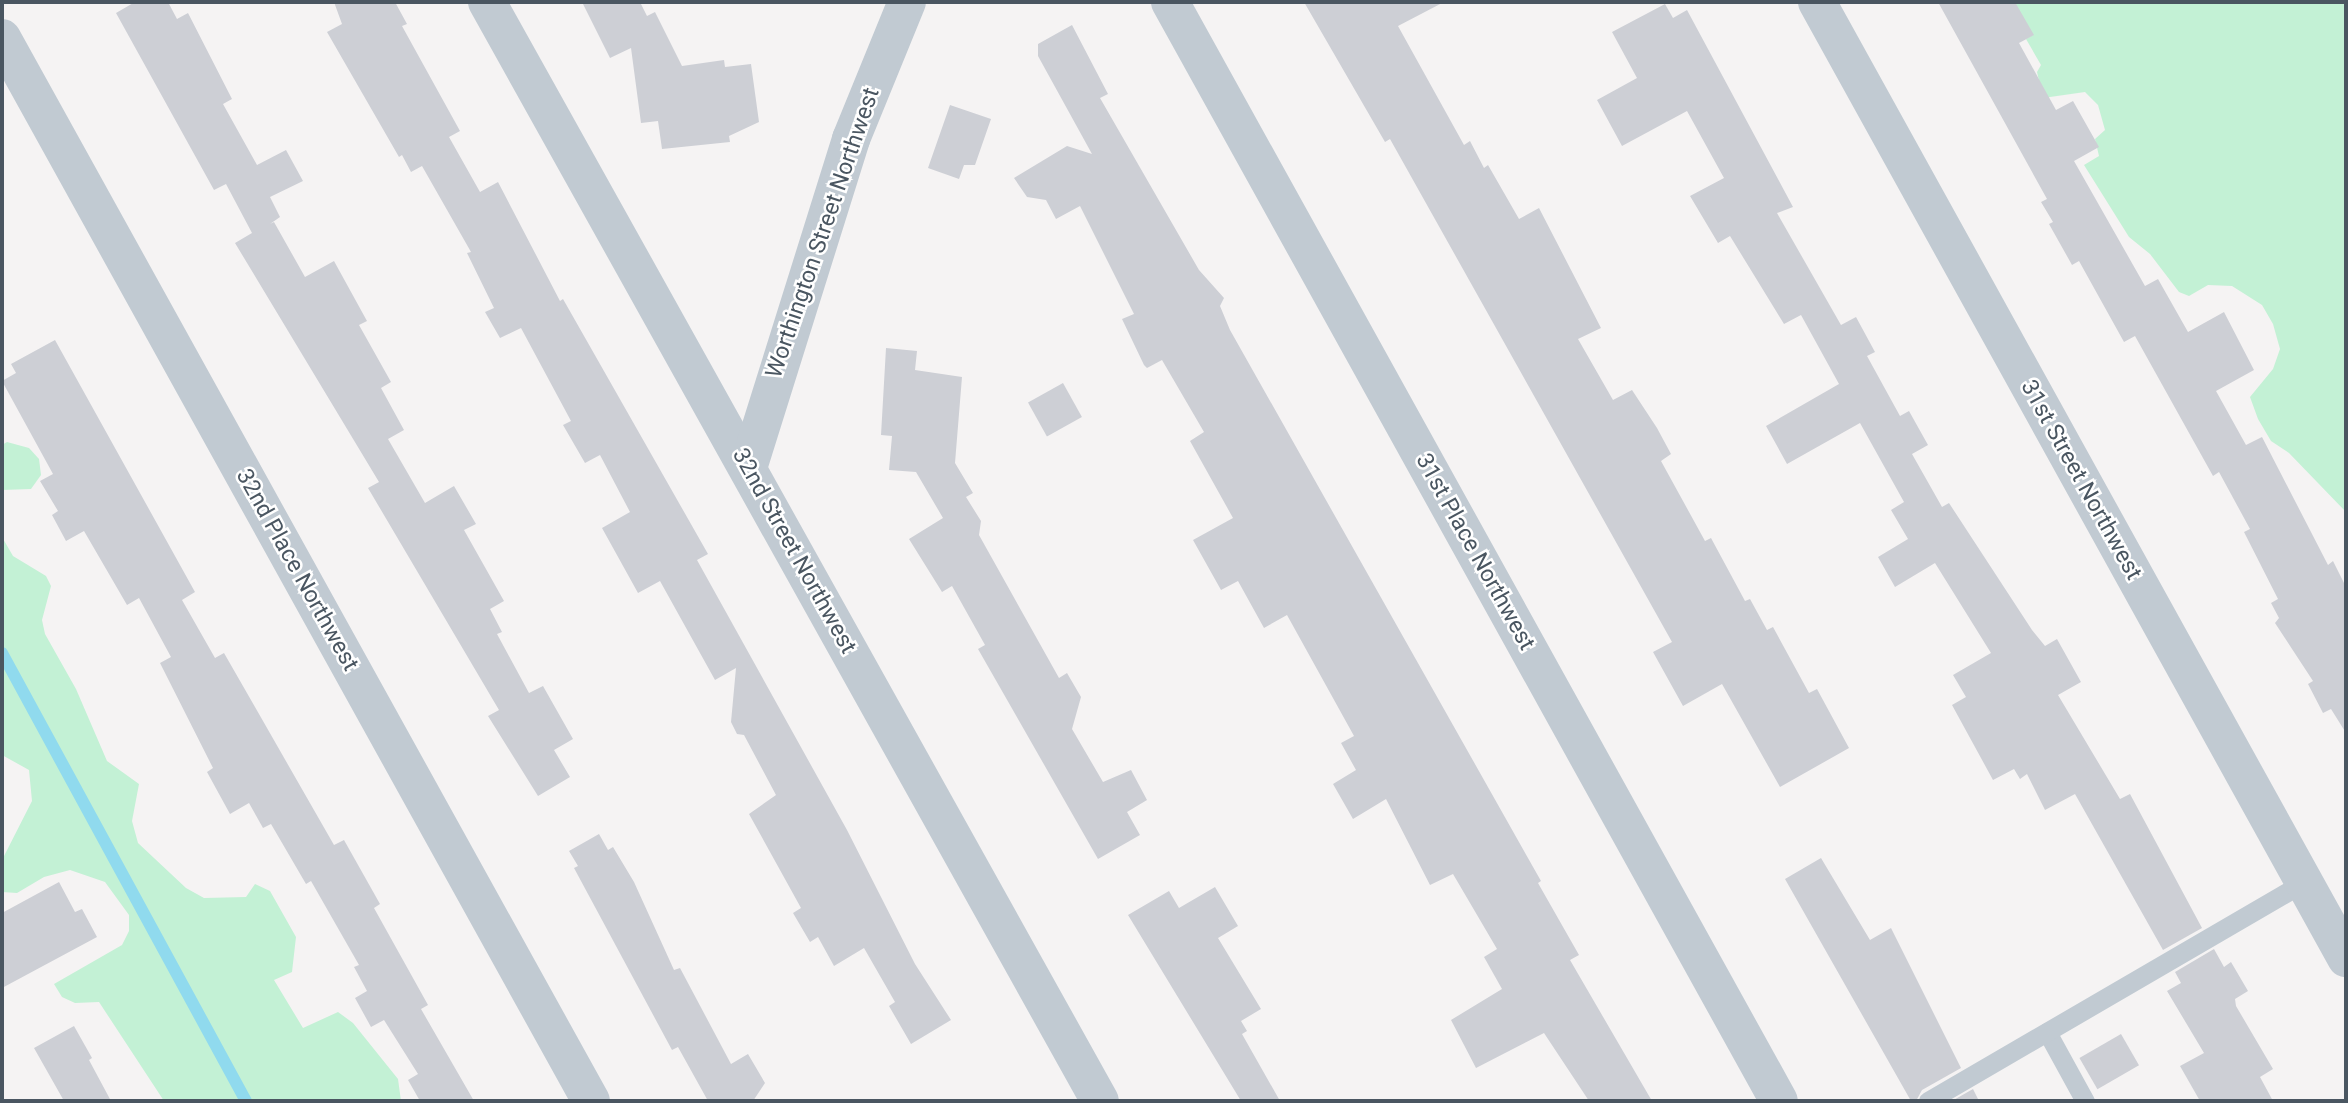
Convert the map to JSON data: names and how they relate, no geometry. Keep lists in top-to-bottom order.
{
  "streets": {
    "street": [
      "Worthington Street Northwest",
      "31st Street Northwest",
      "32nd Street Northwest",
      "31st Place Northwest",
      "32nd Place Northwest"
    ]
  },
  "crossings": [
    ["Worthington Street Northwest", "32nd Street Northwest"]
  ]
}
